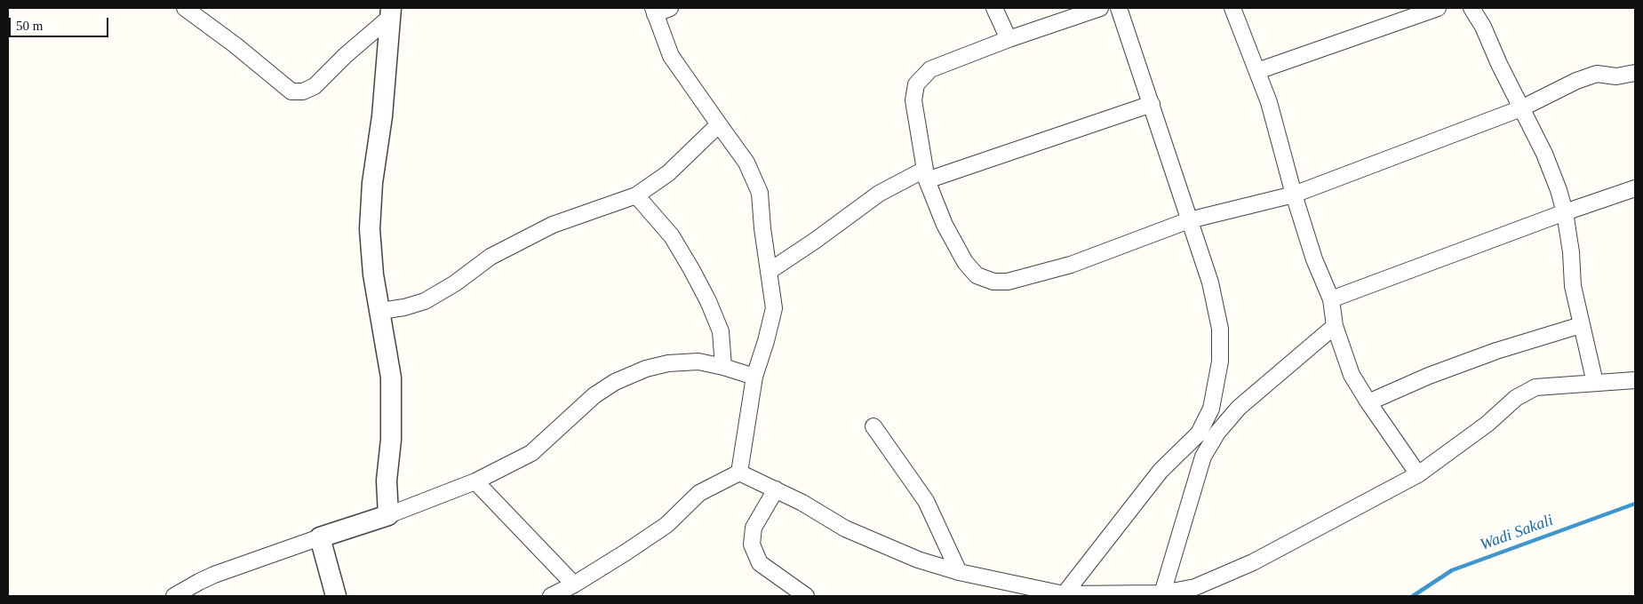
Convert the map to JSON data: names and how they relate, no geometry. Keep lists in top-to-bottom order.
{
  "water": ["Wadi Sakali"],
  "scale_bar": "50 m"
}
